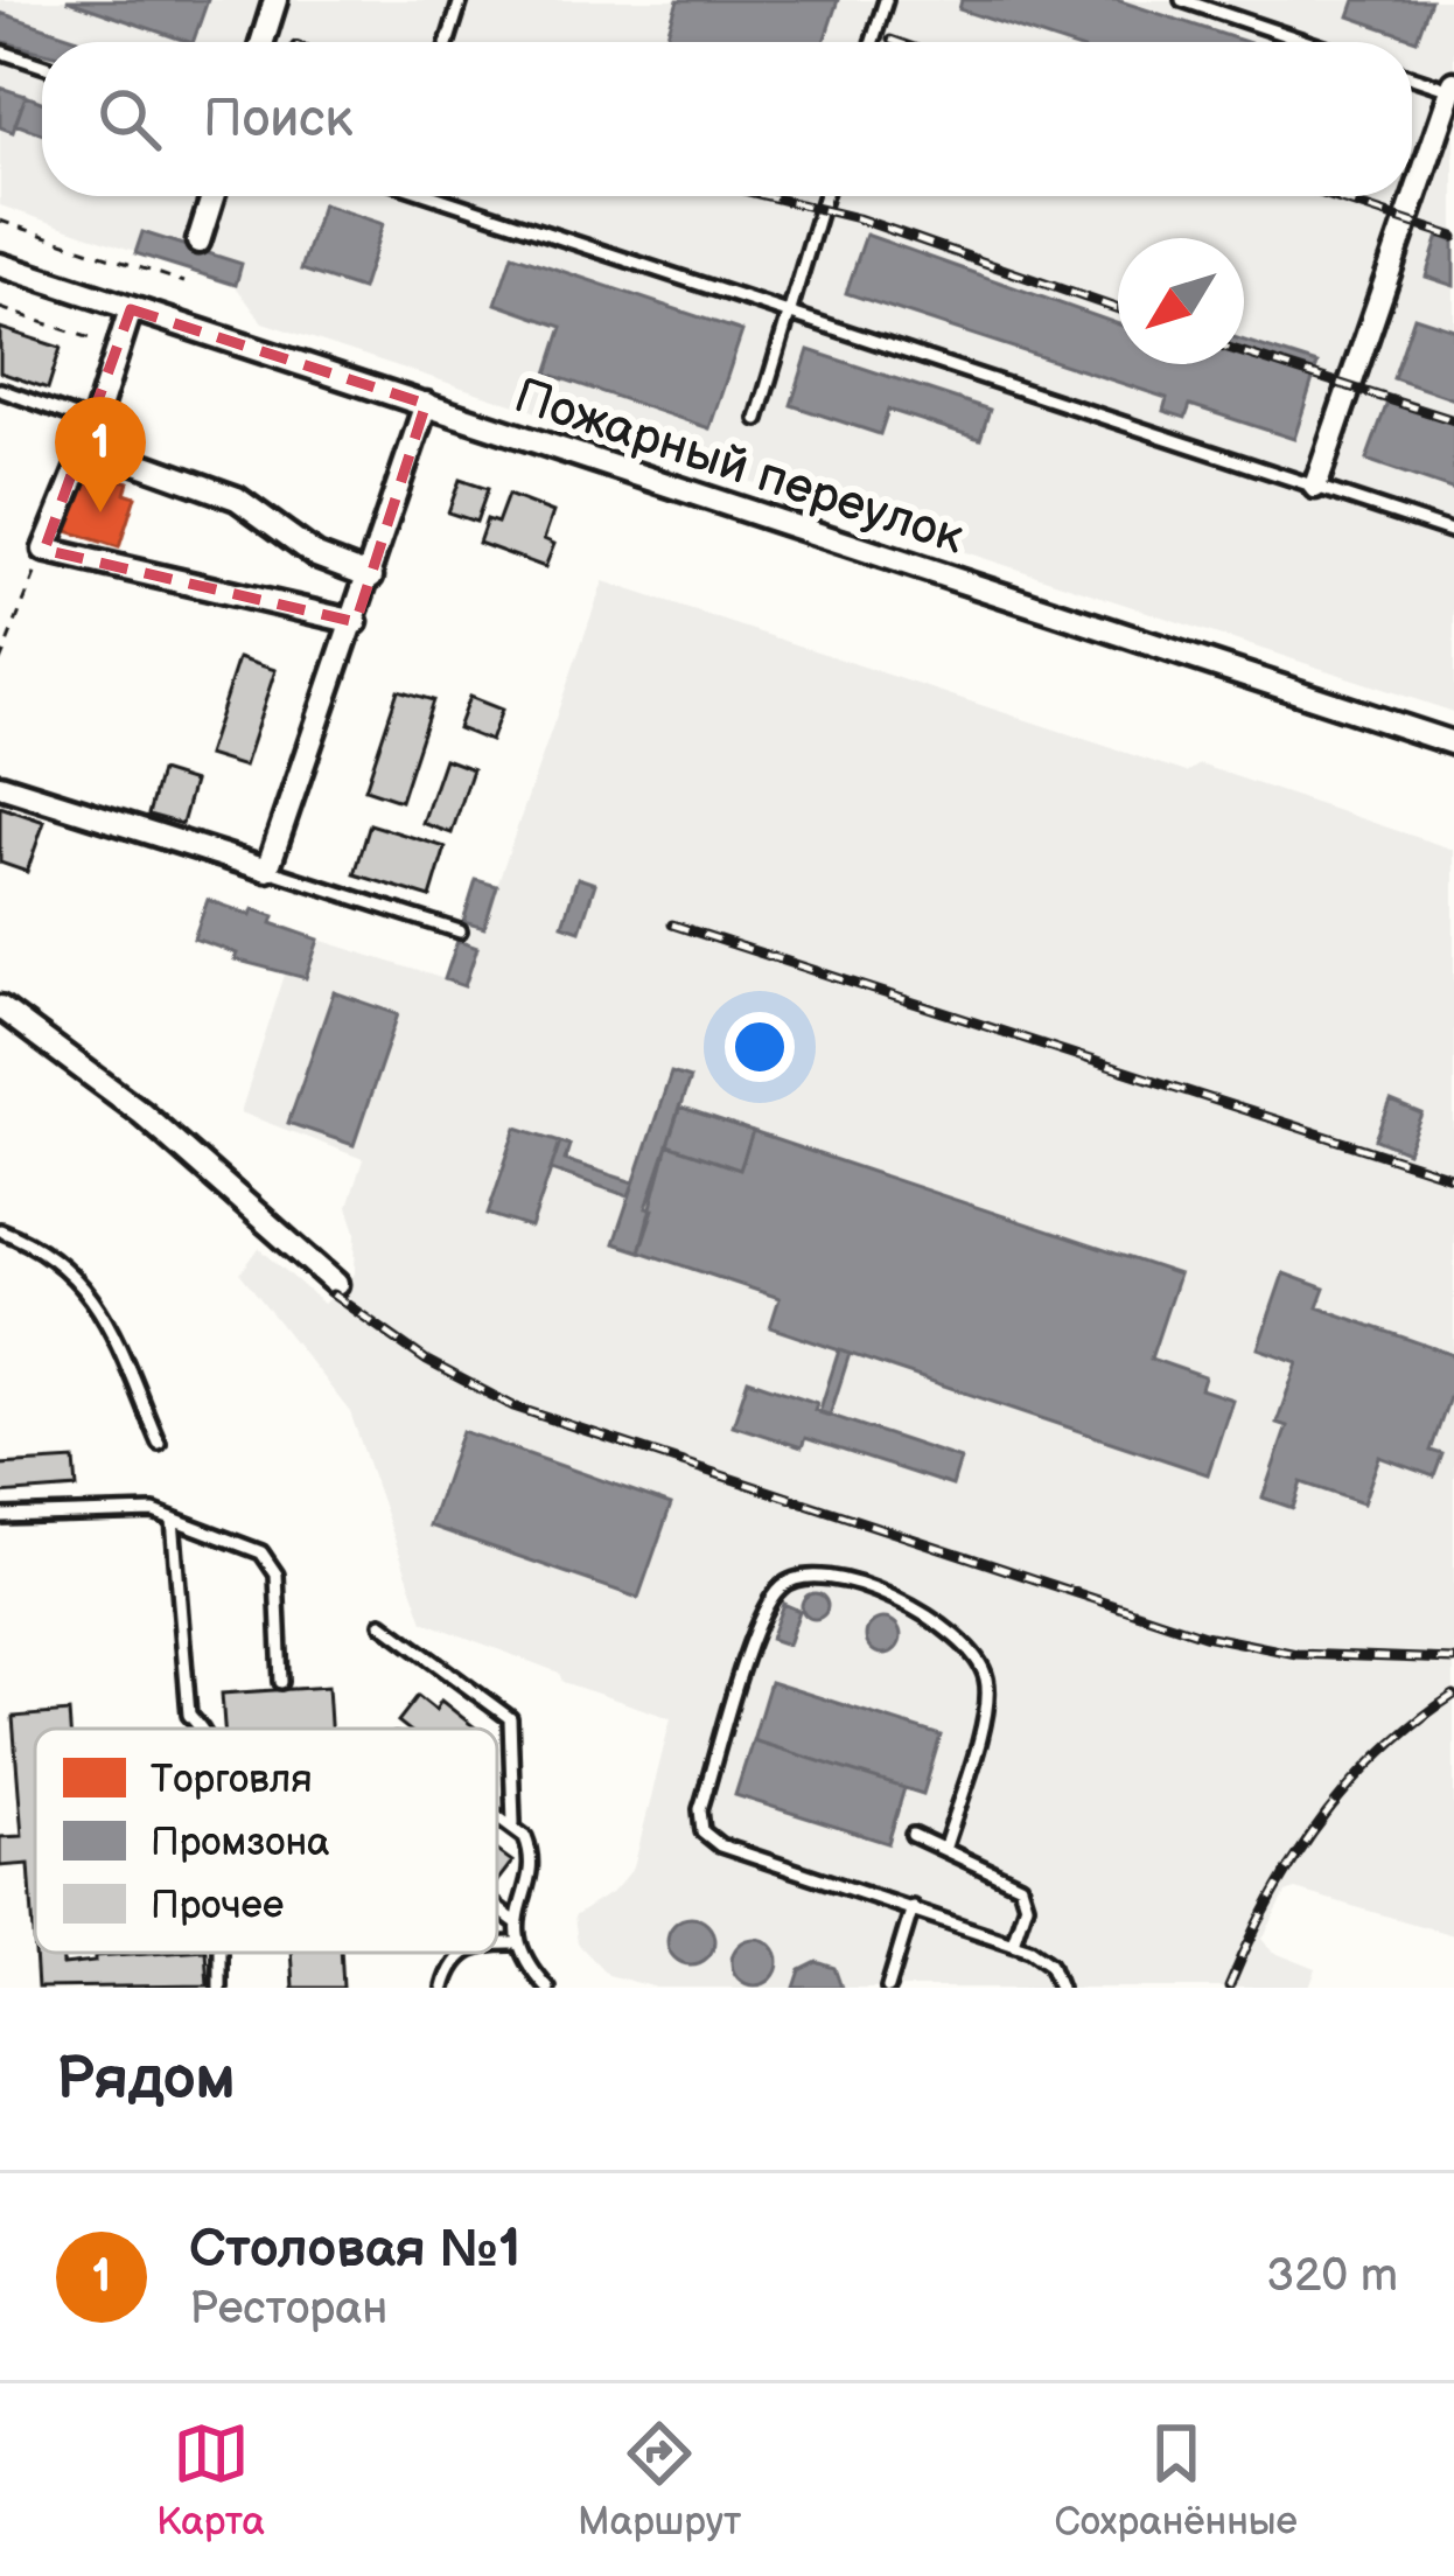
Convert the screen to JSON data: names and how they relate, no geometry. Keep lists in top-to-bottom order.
{
  "streets": {
    "street": ["Пожарный переулок"]
  },
  "legend": ["Торговля", "Промзона", "Прочее"],
  "north": "bottom left",
  "page": {
    "search": "Поиск",
    "pins": "1",
    "heading": "Рядом",
    "list": [
      {
        "mark": "1",
        "name": "Столовая №1",
        "note": "Ресторан",
        "value": "320 m"
      }
    ],
    "nav": ["Карта", "Маршрут", "Сохранённые"]
  }
}
